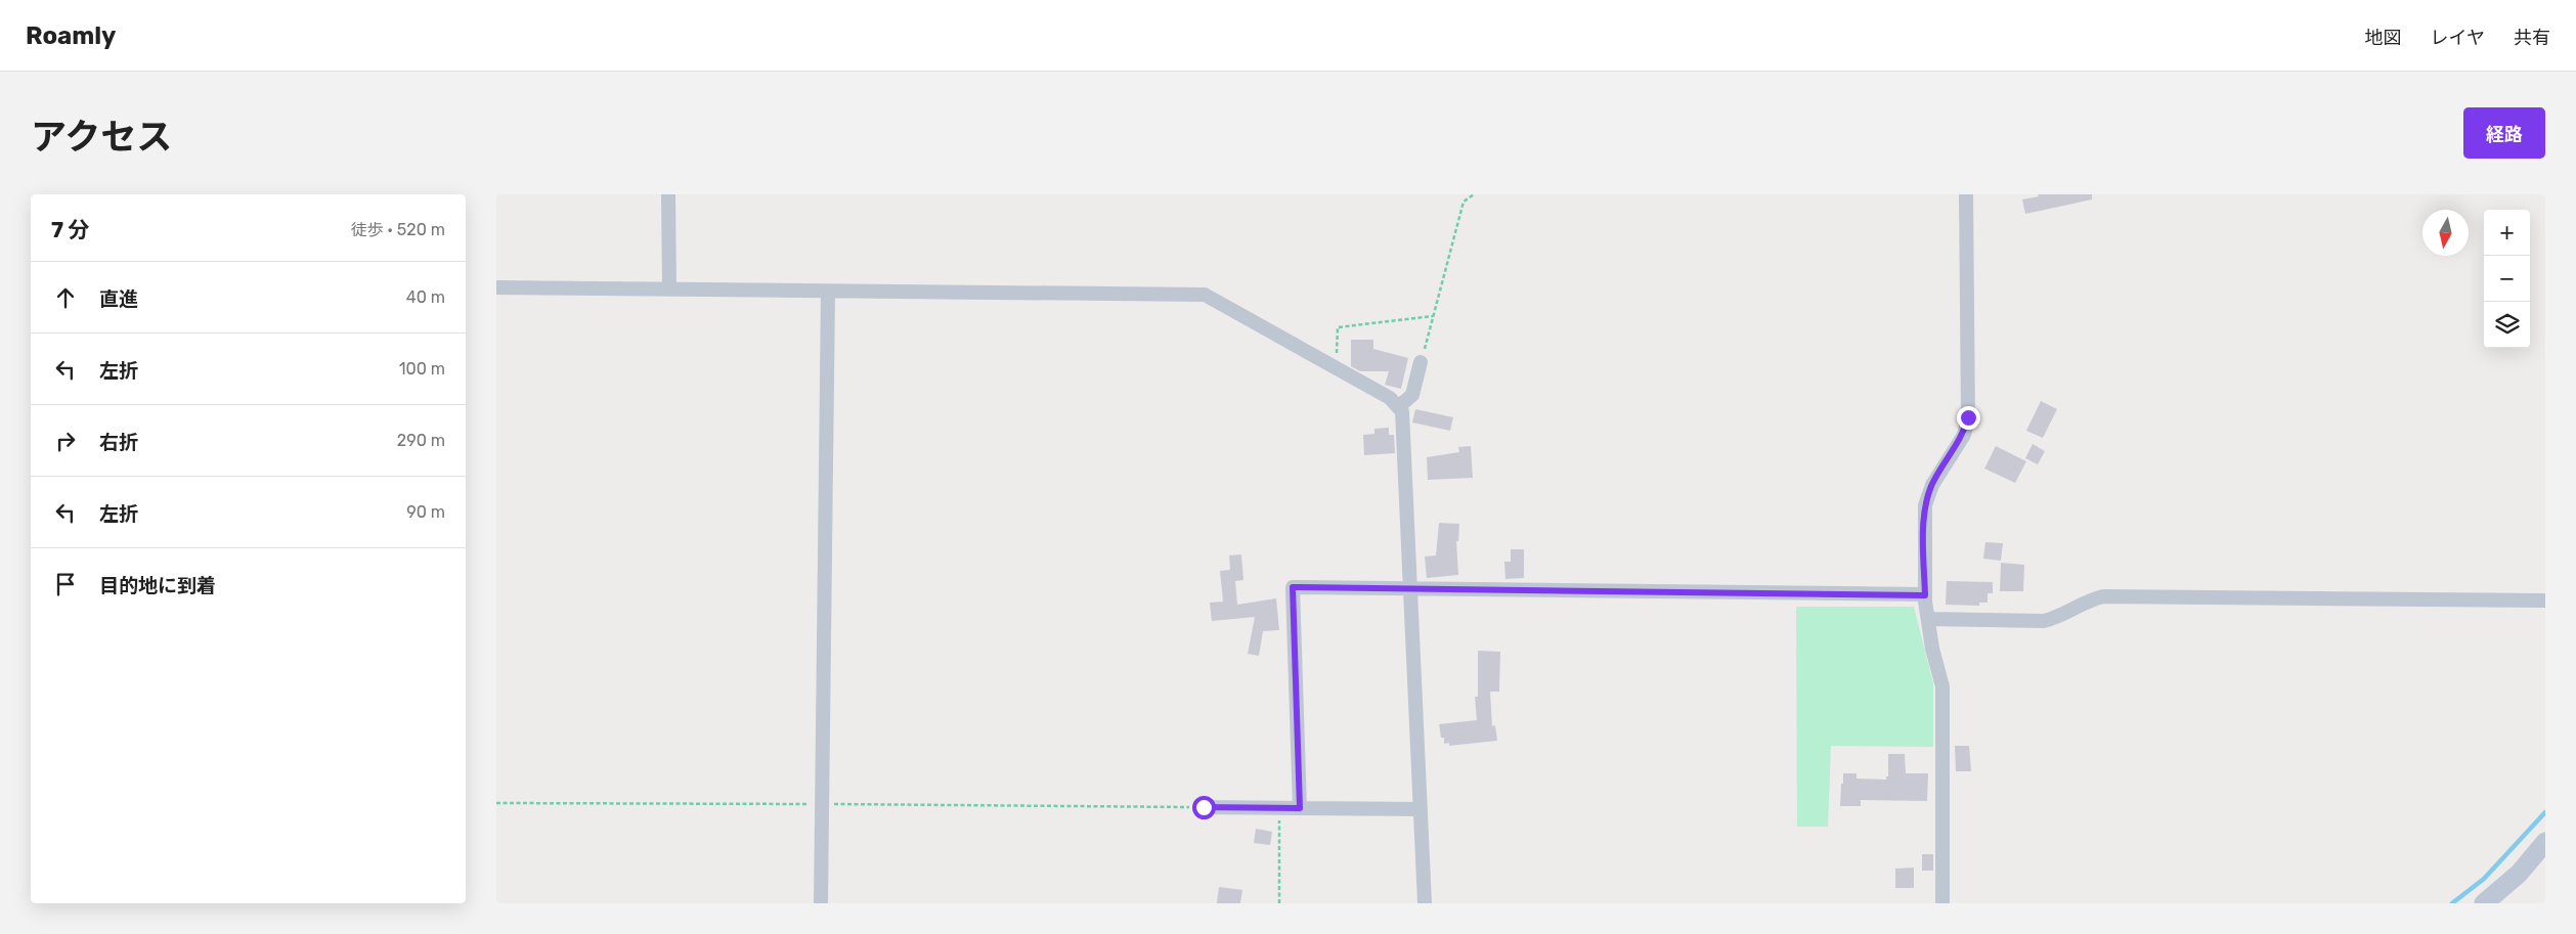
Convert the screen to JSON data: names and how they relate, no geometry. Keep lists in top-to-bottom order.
{
  "north": "bottom",
  "page": {
    "header": "Roamly",
    "nav": ["地図", "レイヤ", "共有"],
    "title": "アクセス",
    "buttons": "経路",
    "heading": ["7 分", "徒歩 · 520 m"],
    "map_buttons": ["+", "−"],
    "list": [
      ["直進", "40 m"],
      ["左折", "100 m"],
      ["右折", "290 m"],
      ["左折", "90 m"],
      "目的地に到着"
    ]
  }
}
